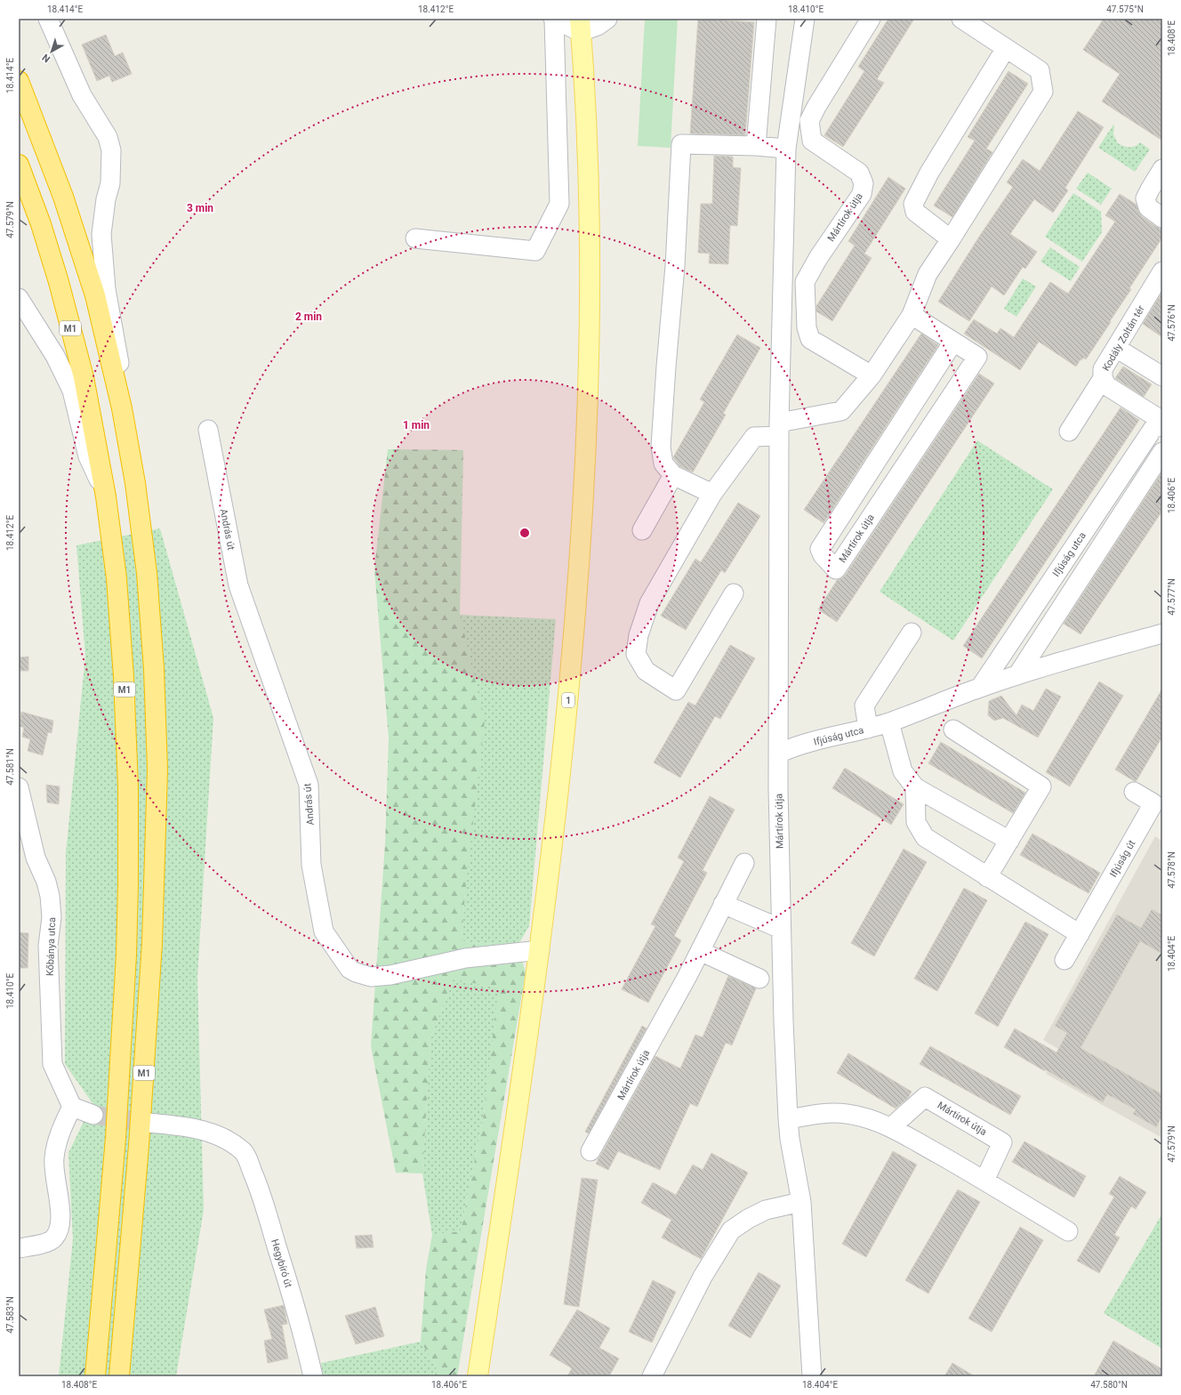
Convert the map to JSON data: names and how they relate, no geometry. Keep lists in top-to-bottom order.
{
  "streets": {
    "highway": ["M1"],
    "main road": ["1"],
    "street": [
      "Mártírok útja",
      "Kodály Zoltán tér",
      "András út",
      "Ifjúság utca",
      "Ifjúság út",
      "Kőbánya utca",
      "Hegybíró út"
    ]
  },
  "crossings": [
    ["Mártírok útja", "Ifjúság utca"],
    ["András út", "1"]
  ],
  "north": "bottom left",
  "coordinates": [
    "18.414°E",
    "18.412°E",
    "18.410°E",
    "47.575°N",
    "18.408°E",
    "47.579°N",
    "47.576°N",
    "18.406°E",
    "47.577°N",
    "47.581°N",
    "47.578°N",
    "18.404°E",
    "47.583°N",
    "47.580°N"
  ],
  "rings": ["3 min", "2 min", "1 min"]
}
